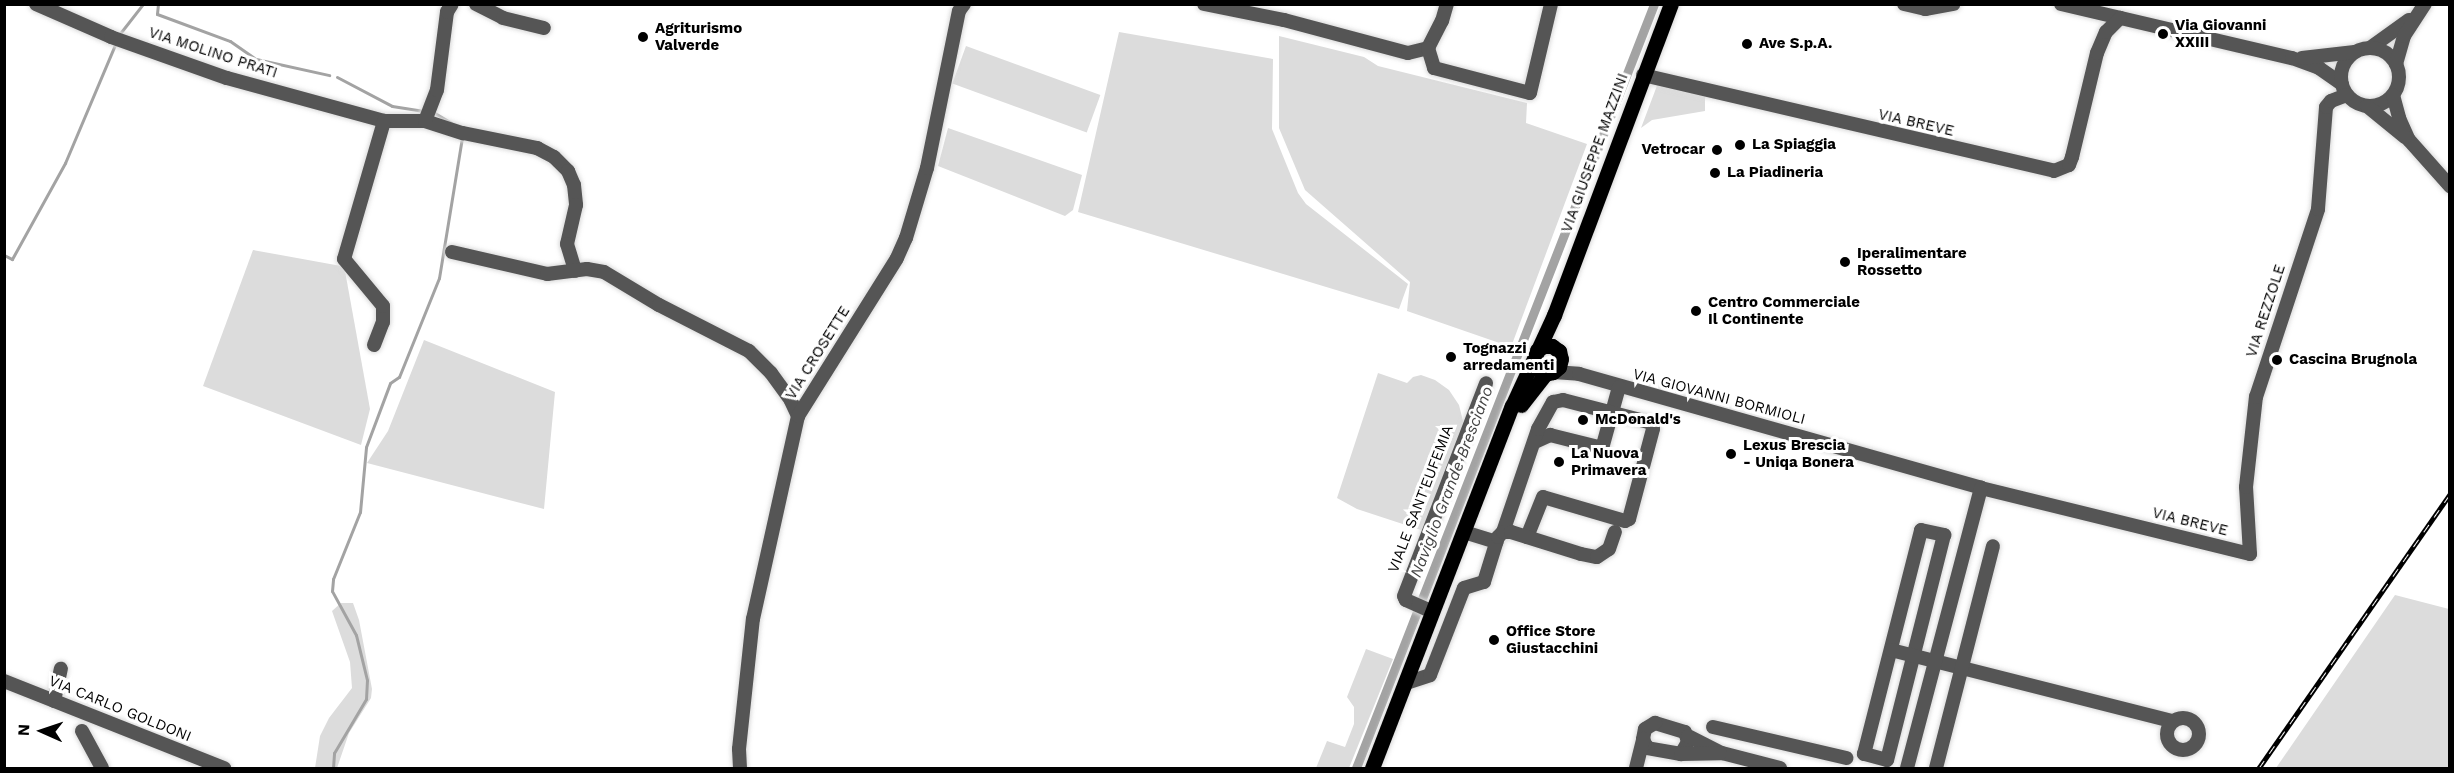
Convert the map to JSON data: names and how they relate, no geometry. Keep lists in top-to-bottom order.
{
  "streets": {
    "main road": ["VIA GIUSEPPE MAZZINI"],
    "street": [
      "VIA MOLINO PRATI",
      "VIA BREVE",
      "VIA REZZOLE",
      "VIA CROSETTE",
      "VIA GIOVANNI BORMIOLI",
      "VIALE SANT'EUFEMIA",
      "VIA CARLO GOLDONI"
    ]
  },
  "crossings": [
    ["VIA BREVE", "VIA GIUSEPPE MAZZINI"],
    ["VIA BREVE", "VIA REZZOLE"],
    ["VIA BREVE", "VIA GIOVANNI BORMIOLI"]
  ],
  "water": ["Naviglio Grande Bresciano"],
  "places": [
    "Via Giovanni XXIII",
    "Agriturismo Valverde",
    "Ave S.p.A.",
    "La Spiaggia",
    "Vetrocar",
    "La Piadineria",
    "Iperalimentare Rossetto",
    "Centro Commerciale Il Continente",
    "Tognazzi arredamenti",
    "Cascina Brugnola",
    "McDonald's",
    "Lexus Brescia - Uniqa Bonera",
    "La Nuova Primavera",
    "Office Store Giustacchini"
  ],
  "north": "left"
}
